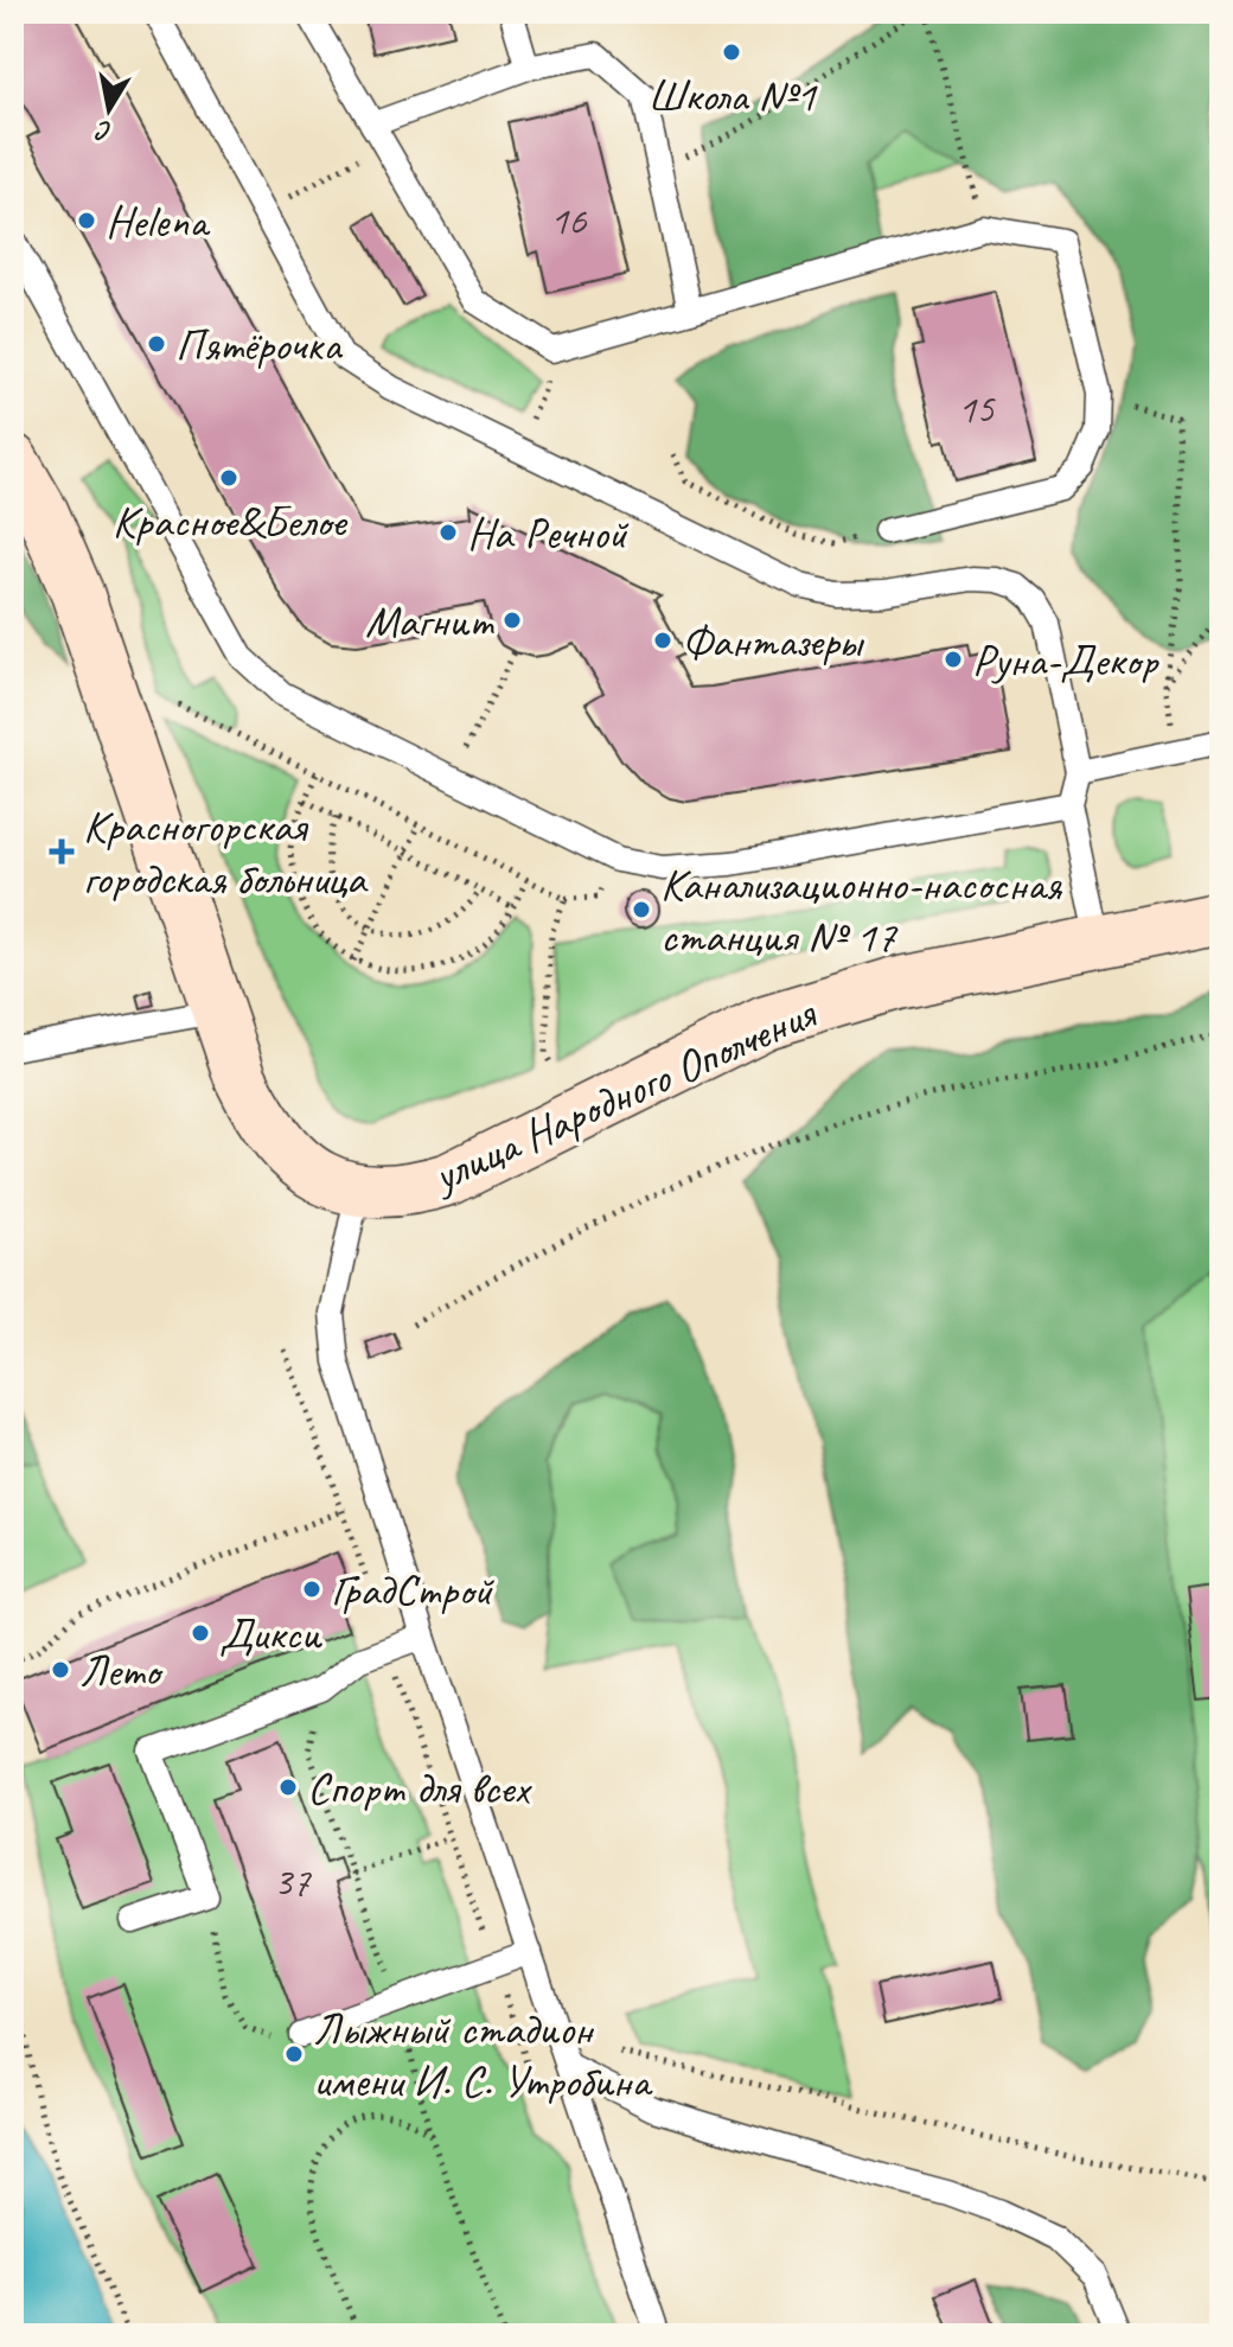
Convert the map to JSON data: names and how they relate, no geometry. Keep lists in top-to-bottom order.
{
  "streets": {
    "main road": ["улица Народного Ополчения"]
  },
  "places": {
    "other": [
      "Школа №1",
      "Helena",
      "Пятёрочка",
      "Красное&Белое",
      "На Речной",
      "Магнит",
      "Фантазеры",
      "Руна-Декор",
      "Канализационно-насосная станция № 17",
      "ГрадСтрой",
      "Дикси",
      "Лето",
      "Спорт для всех",
      "Лыжный стадион имени И. С. Утробина"
    ],
    "health": ["Красногорская городская больница"]
  },
  "house_numbers": ["16", "15", "37"],
  "north": "bottom"
}
